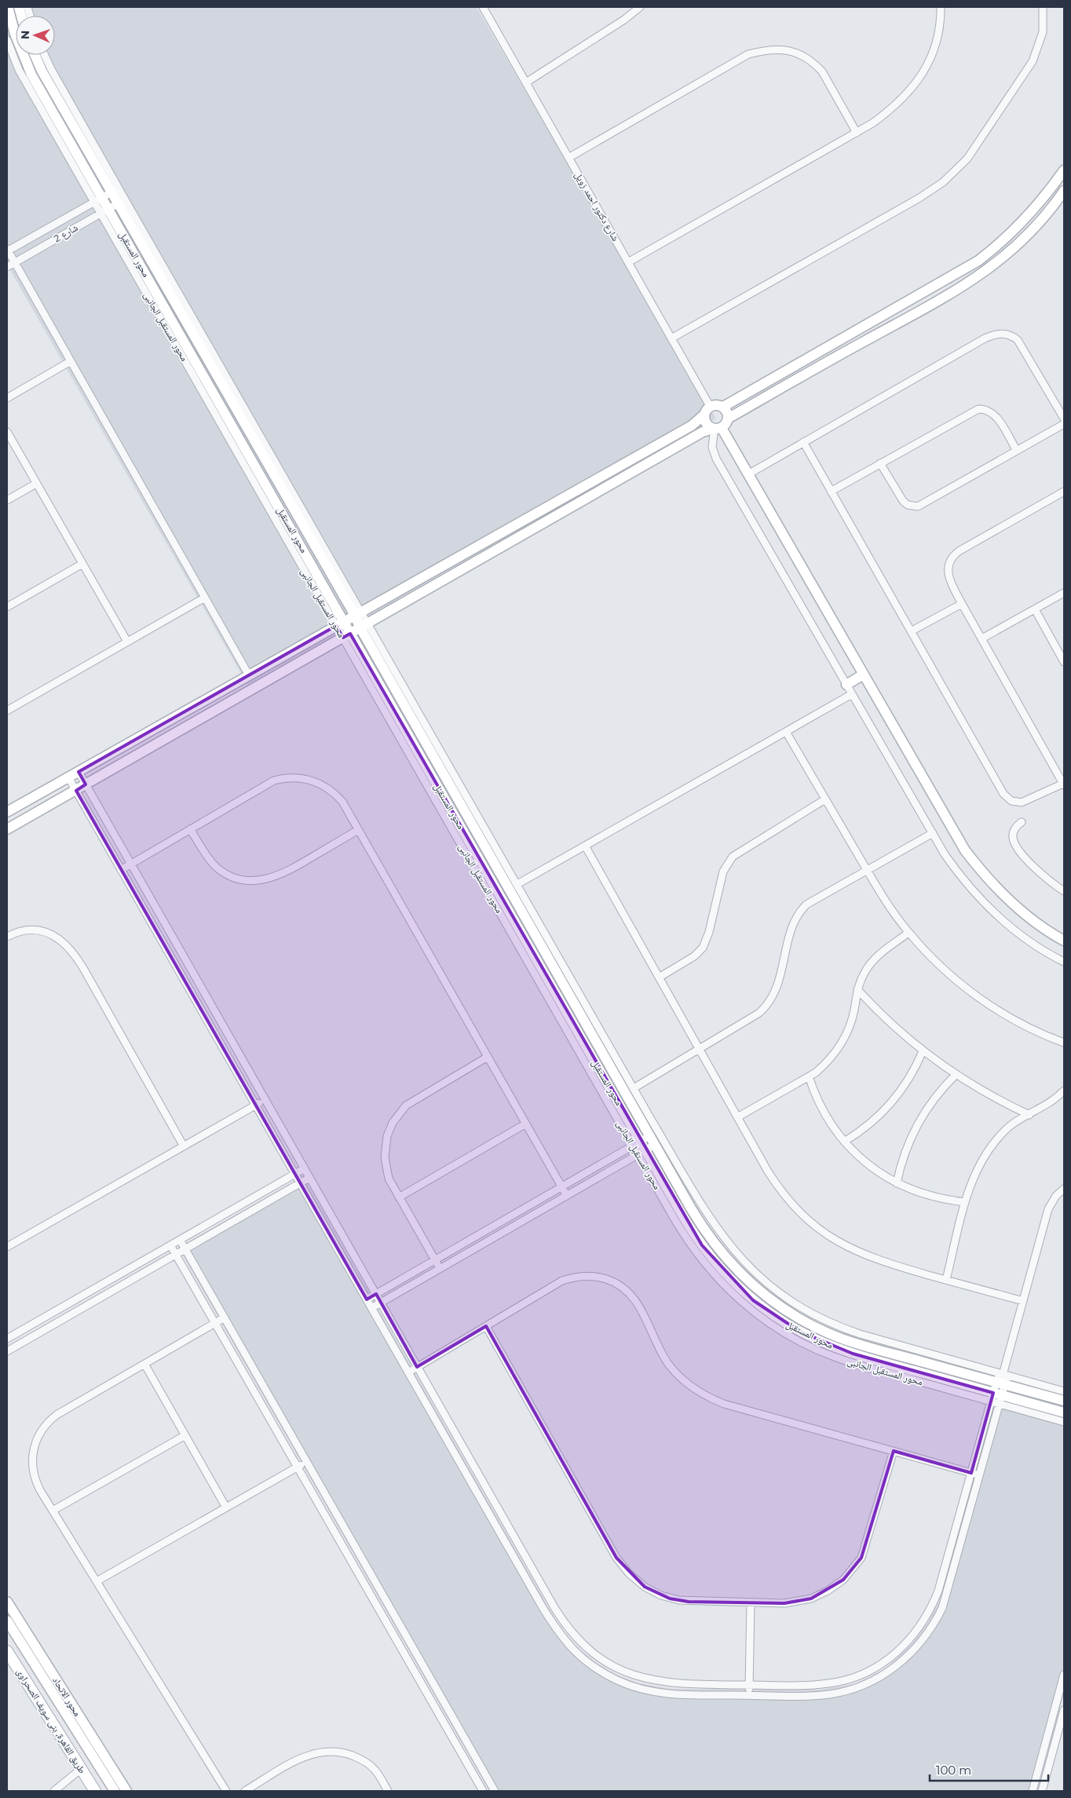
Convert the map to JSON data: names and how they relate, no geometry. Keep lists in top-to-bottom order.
{
  "streets": {
    "main road": ["طريق القاهرة, بنى سويف الصحراوى"],
    "street": [
      "شارع دكتور احمد زويل",
      "شارع 2",
      "محور المستقبل",
      "محور الاتحاد"
    ]
  },
  "crossings": [
    ["شارع 2", "محور المستقبل"]
  ],
  "scale_bar": "100 m",
  "north": "left"
}
